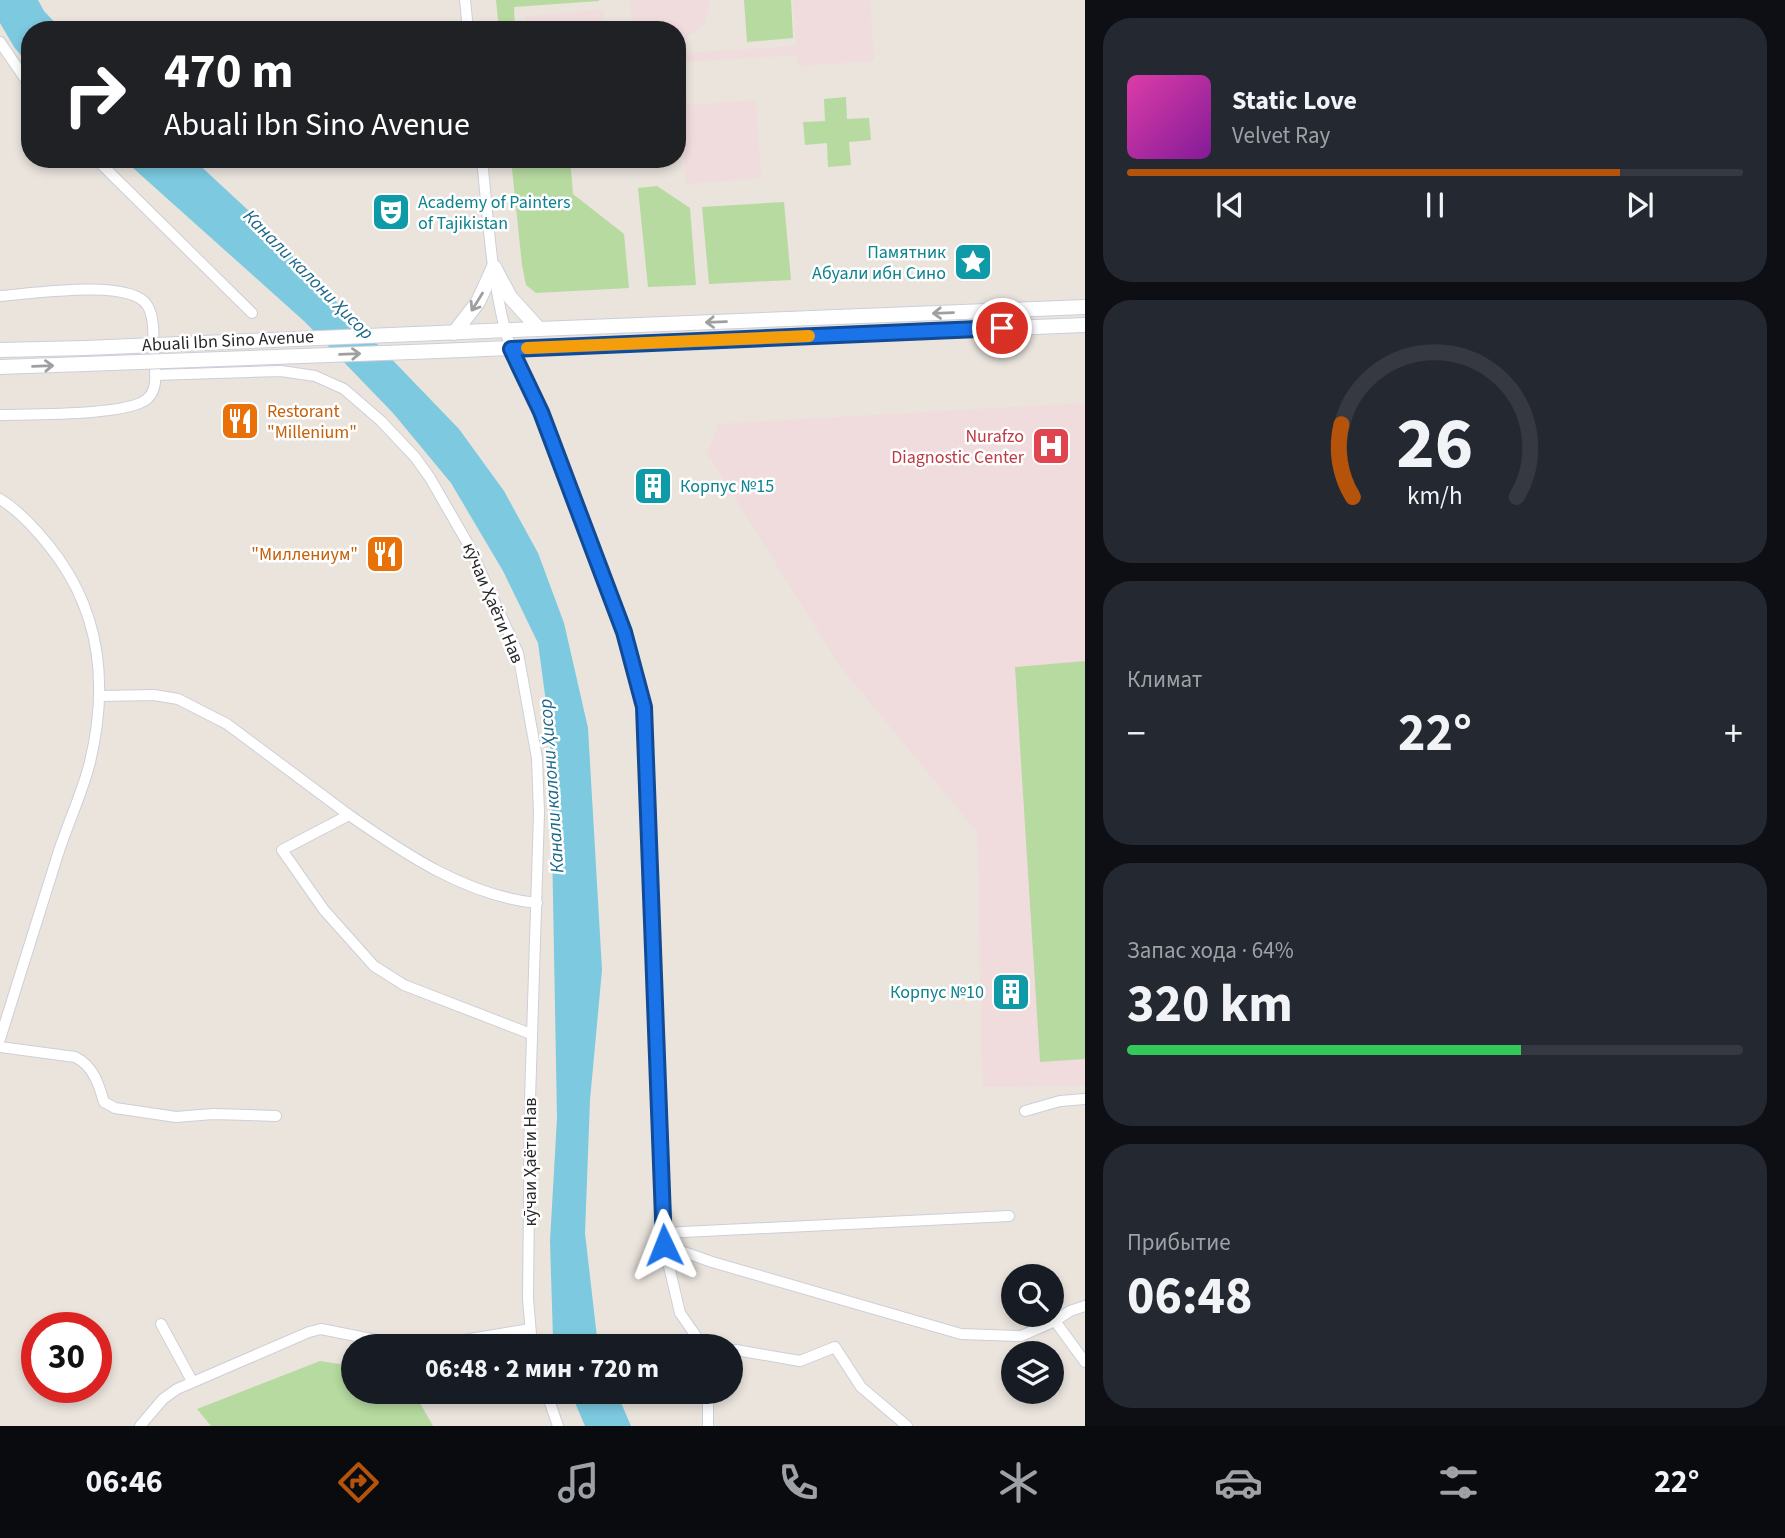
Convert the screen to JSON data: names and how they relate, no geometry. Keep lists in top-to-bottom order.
{
  "streets": {
    "main road": ["Abuali Ibn Sino Avenue"],
    "street": ["кӯчаи Ҳаёти Нав"]
  },
  "water": ["Канали калони Ҳисор"],
  "places": {
    "theatre": ["Academy of Painters of Tajikistan"],
    "place": ["Памятник Абуали ибн Сино"],
    "restaurant": ["Restorant \"Millenium\"", "\"Миллениум\""],
    "hospital": ["Nurafzo Diagnostic Center"],
    "building": ["Корпус №15", "Корпус №10"]
  },
  "page": {
    "turn": ["470 m", "Abuali Ibn Sino Avenue"],
    "song": ["Static Love", "Velvet Ray"],
    "tile": [
      "Климат",
      ["Запас хода · 64%", "320 km"],
      ["Прибытие", "06:48"]
    ],
    "heat": ["−", "22°", "+"],
    "limit": "30",
    "trip": "06:48 · 2 мин · 720 m",
    "tabs": ["06:46", "22°"],
    "gauge": ["26", "km/h"]
  }
}
